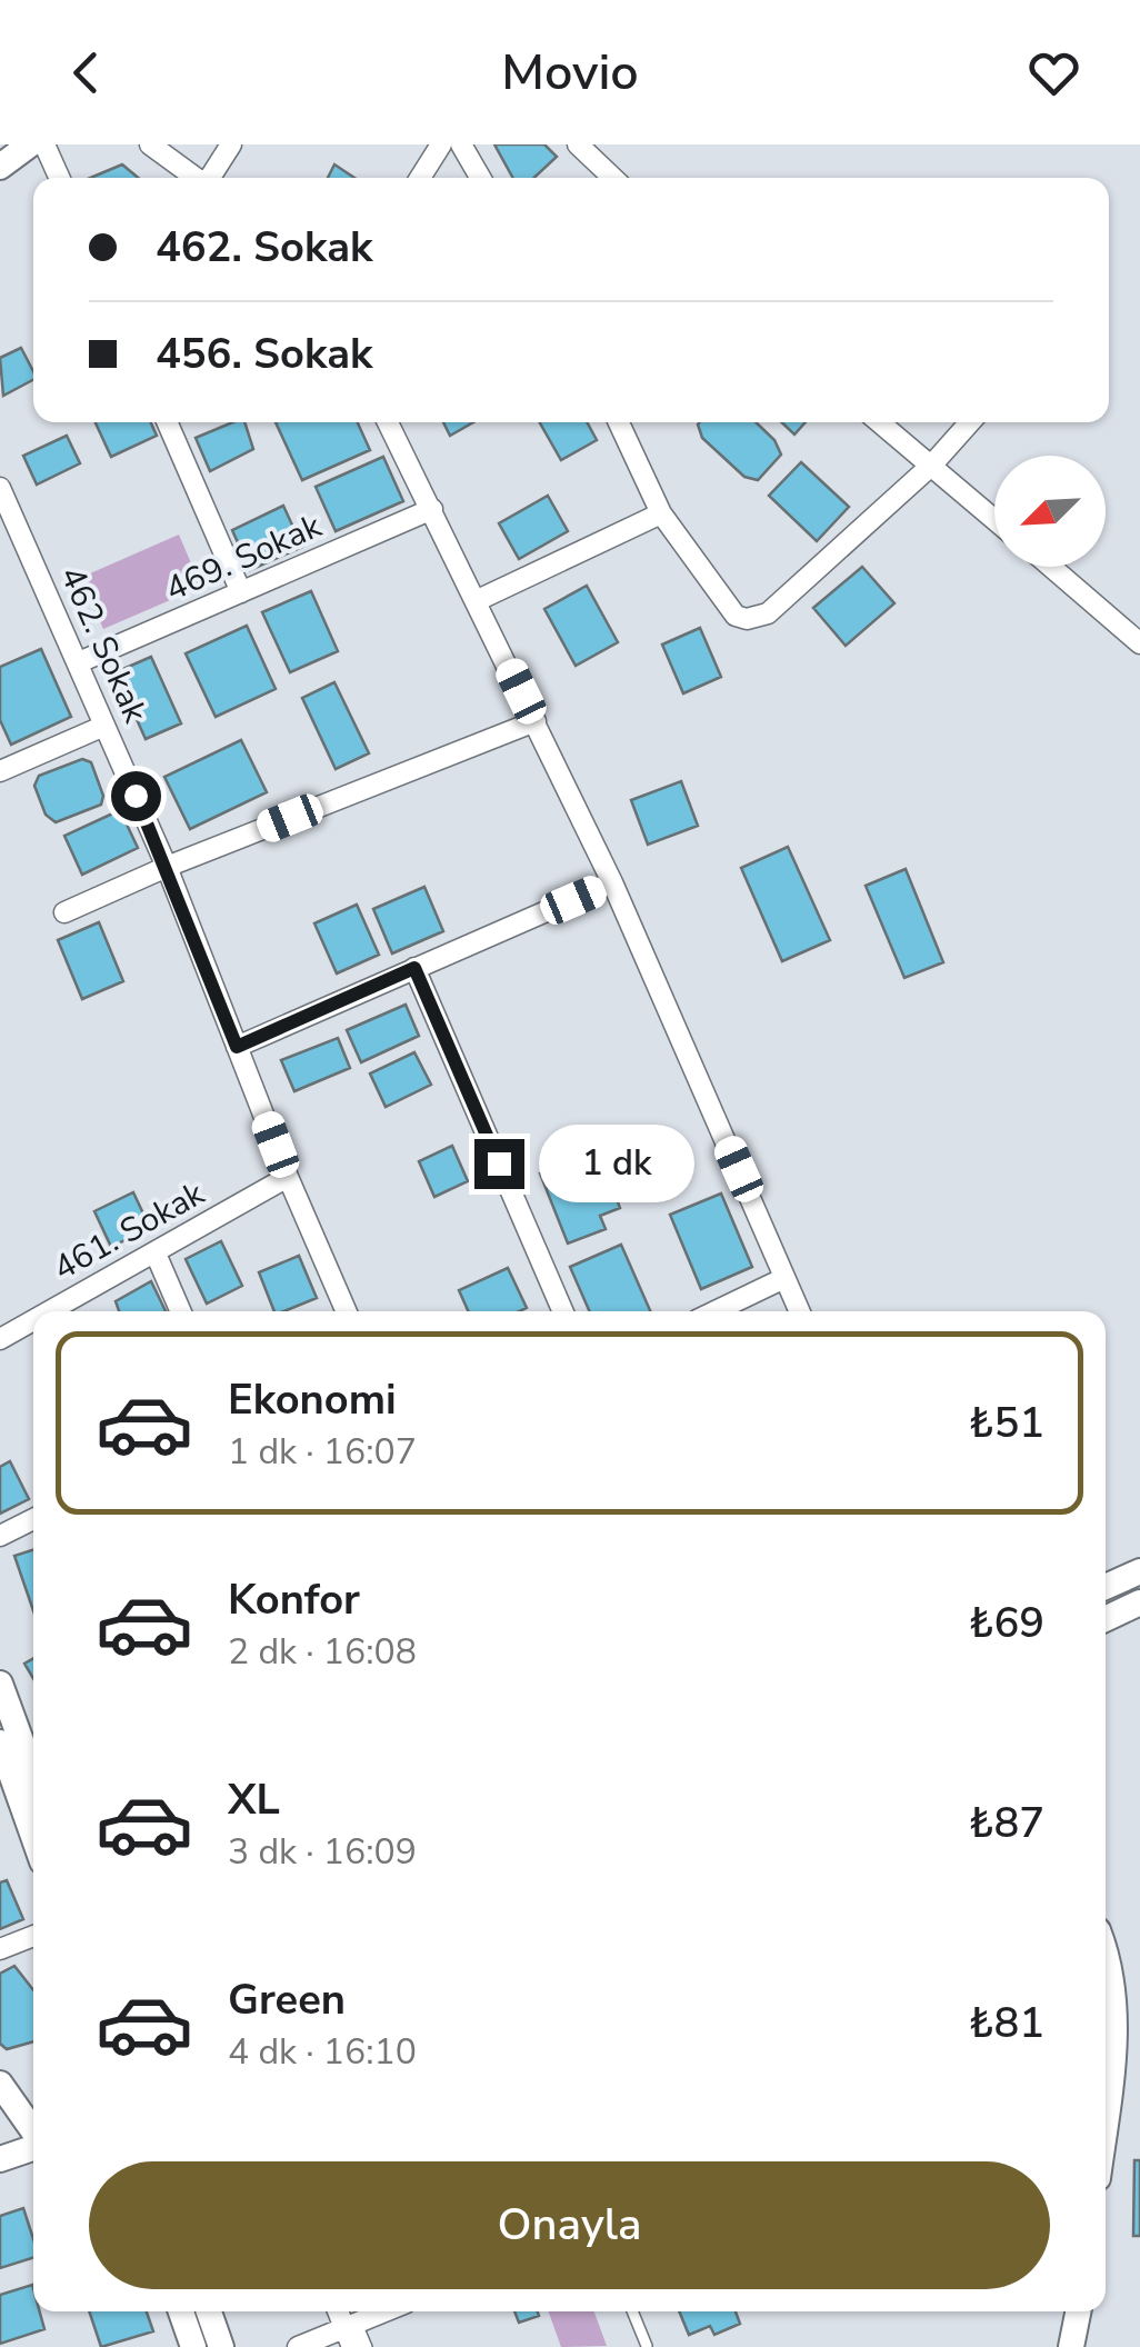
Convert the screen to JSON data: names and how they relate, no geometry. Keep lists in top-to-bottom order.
{
  "streets": {
    "street": ["469. Sokak", "462. Sokak", "461. Sokak"]
  },
  "crossings": [
    ["469. Sokak", "462. Sokak"],
    ["462. Sokak", "461. Sokak"]
  ],
  "north": "bottom left",
  "page": {
    "header": "Movio",
    "banner": ["462. Sokak", "456. Sokak"],
    "bubble": "1 dk",
    "list": [
      {
        "name": "Ekonomi",
        "note": "1 dk · 16:07",
        "value": "₺51"
      },
      {
        "name": "Konfor",
        "note": "2 dk · 16:08",
        "value": "₺69"
      },
      {
        "name": "XL",
        "note": "3 dk · 16:09",
        "value": "₺87"
      },
      {
        "name": "Green",
        "note": "4 dk · 16:10",
        "value": "₺81"
      }
    ],
    "buttons": "Onayla"
  }
}
